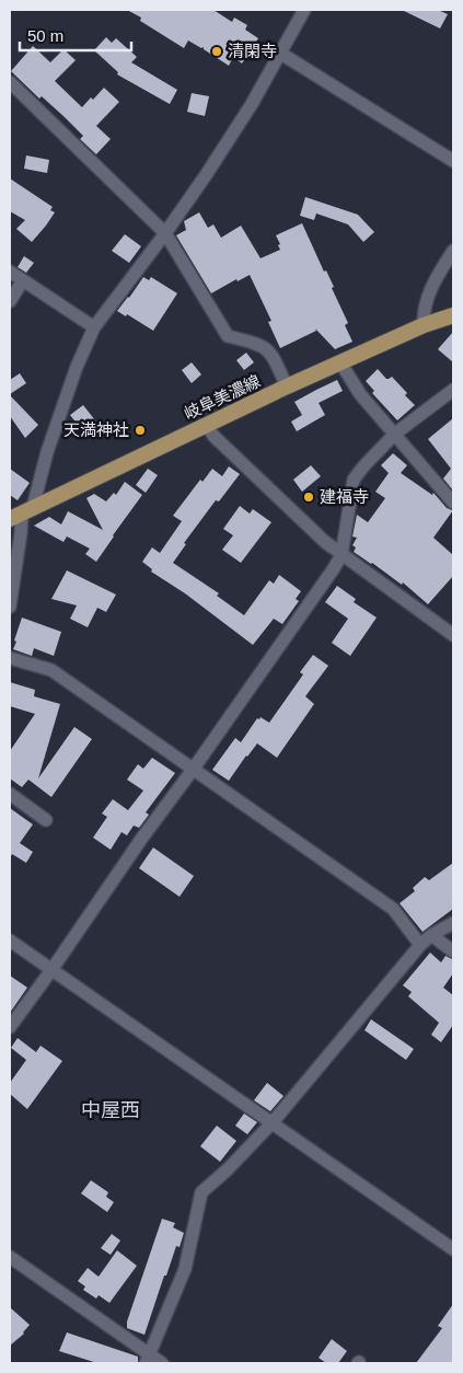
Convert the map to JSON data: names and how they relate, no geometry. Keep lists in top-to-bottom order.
{
  "streets": {
    "main road": ["岐阜美濃線"]
  },
  "districts": ["中屋西"],
  "places": ["清閑寺", "天満神社", "建福寺"],
  "scale_bar": "50 m"
}
